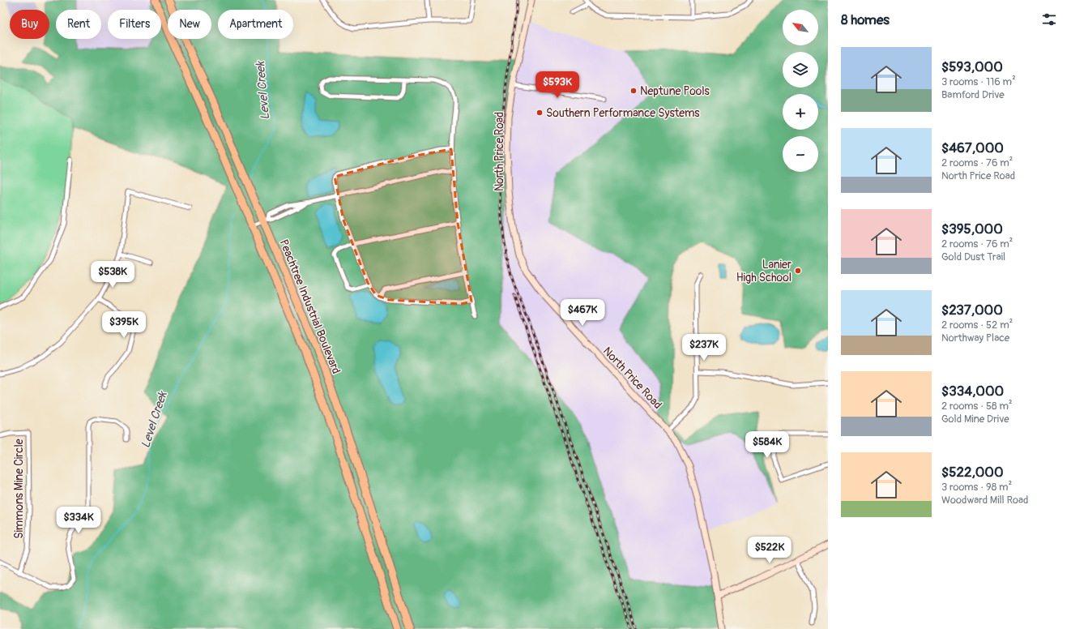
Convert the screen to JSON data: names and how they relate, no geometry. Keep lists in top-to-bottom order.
{
  "streets": {
    "highway": ["Peachtree Industrial Boulevard"],
    "street": ["North Price Road", "Simmons Mine Circle"]
  },
  "water": ["Level Creek"],
  "places": ["Neptune Pools", "Southern Performance Systems", "Lanier High School"],
  "north": "top left",
  "page": {
    "heading": "8 homes",
    "map_buttons": ["+", "−"],
    "chip": [
      "Buy",
      "Rent",
      "Filters",
      "New",
      "Apartment"
    ],
    "list": [
      {
        "name": "$593,000",
        "note": "3 rooms · 116 m² · Bamford Drive"
      },
      {
        "name": "$467,000",
        "note": "2 rooms · 76 m² · North Price Road"
      },
      {
        "name": "$395,000",
        "note": "2 rooms · 76 m² · Gold Dust Trail"
      },
      {
        "name": "$237,000",
        "note": "2 rooms · 52 m² · Northway Place"
      },
      {
        "name": "$334,000",
        "note": "2 rooms · 58 m² · Gold Mine Drive"
      },
      {
        "name": "$522,000",
        "note": "3 rooms · 98 m² · Woodward Mill Road"
      }
    ],
    "price": [
      "$593K",
      "$538K",
      "$467K",
      "$395K",
      "$237K",
      "$584K",
      "$334K",
      "$522K"
    ]
  }
}
